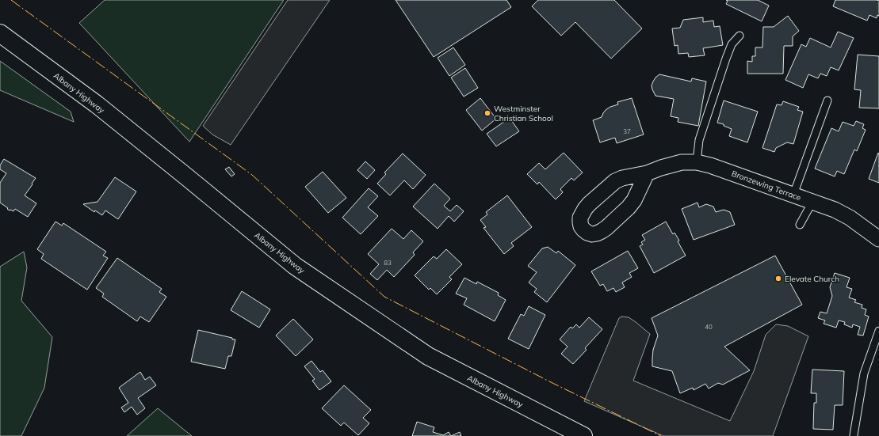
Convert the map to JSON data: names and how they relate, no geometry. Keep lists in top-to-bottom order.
{
  "streets": {
    "main road": ["Albany Highway"],
    "street": ["Bronzewing Terrace"]
  },
  "places": ["Westminster Christian School", "Elevate Church"],
  "house_numbers": ["37", "83", "40"]
}
